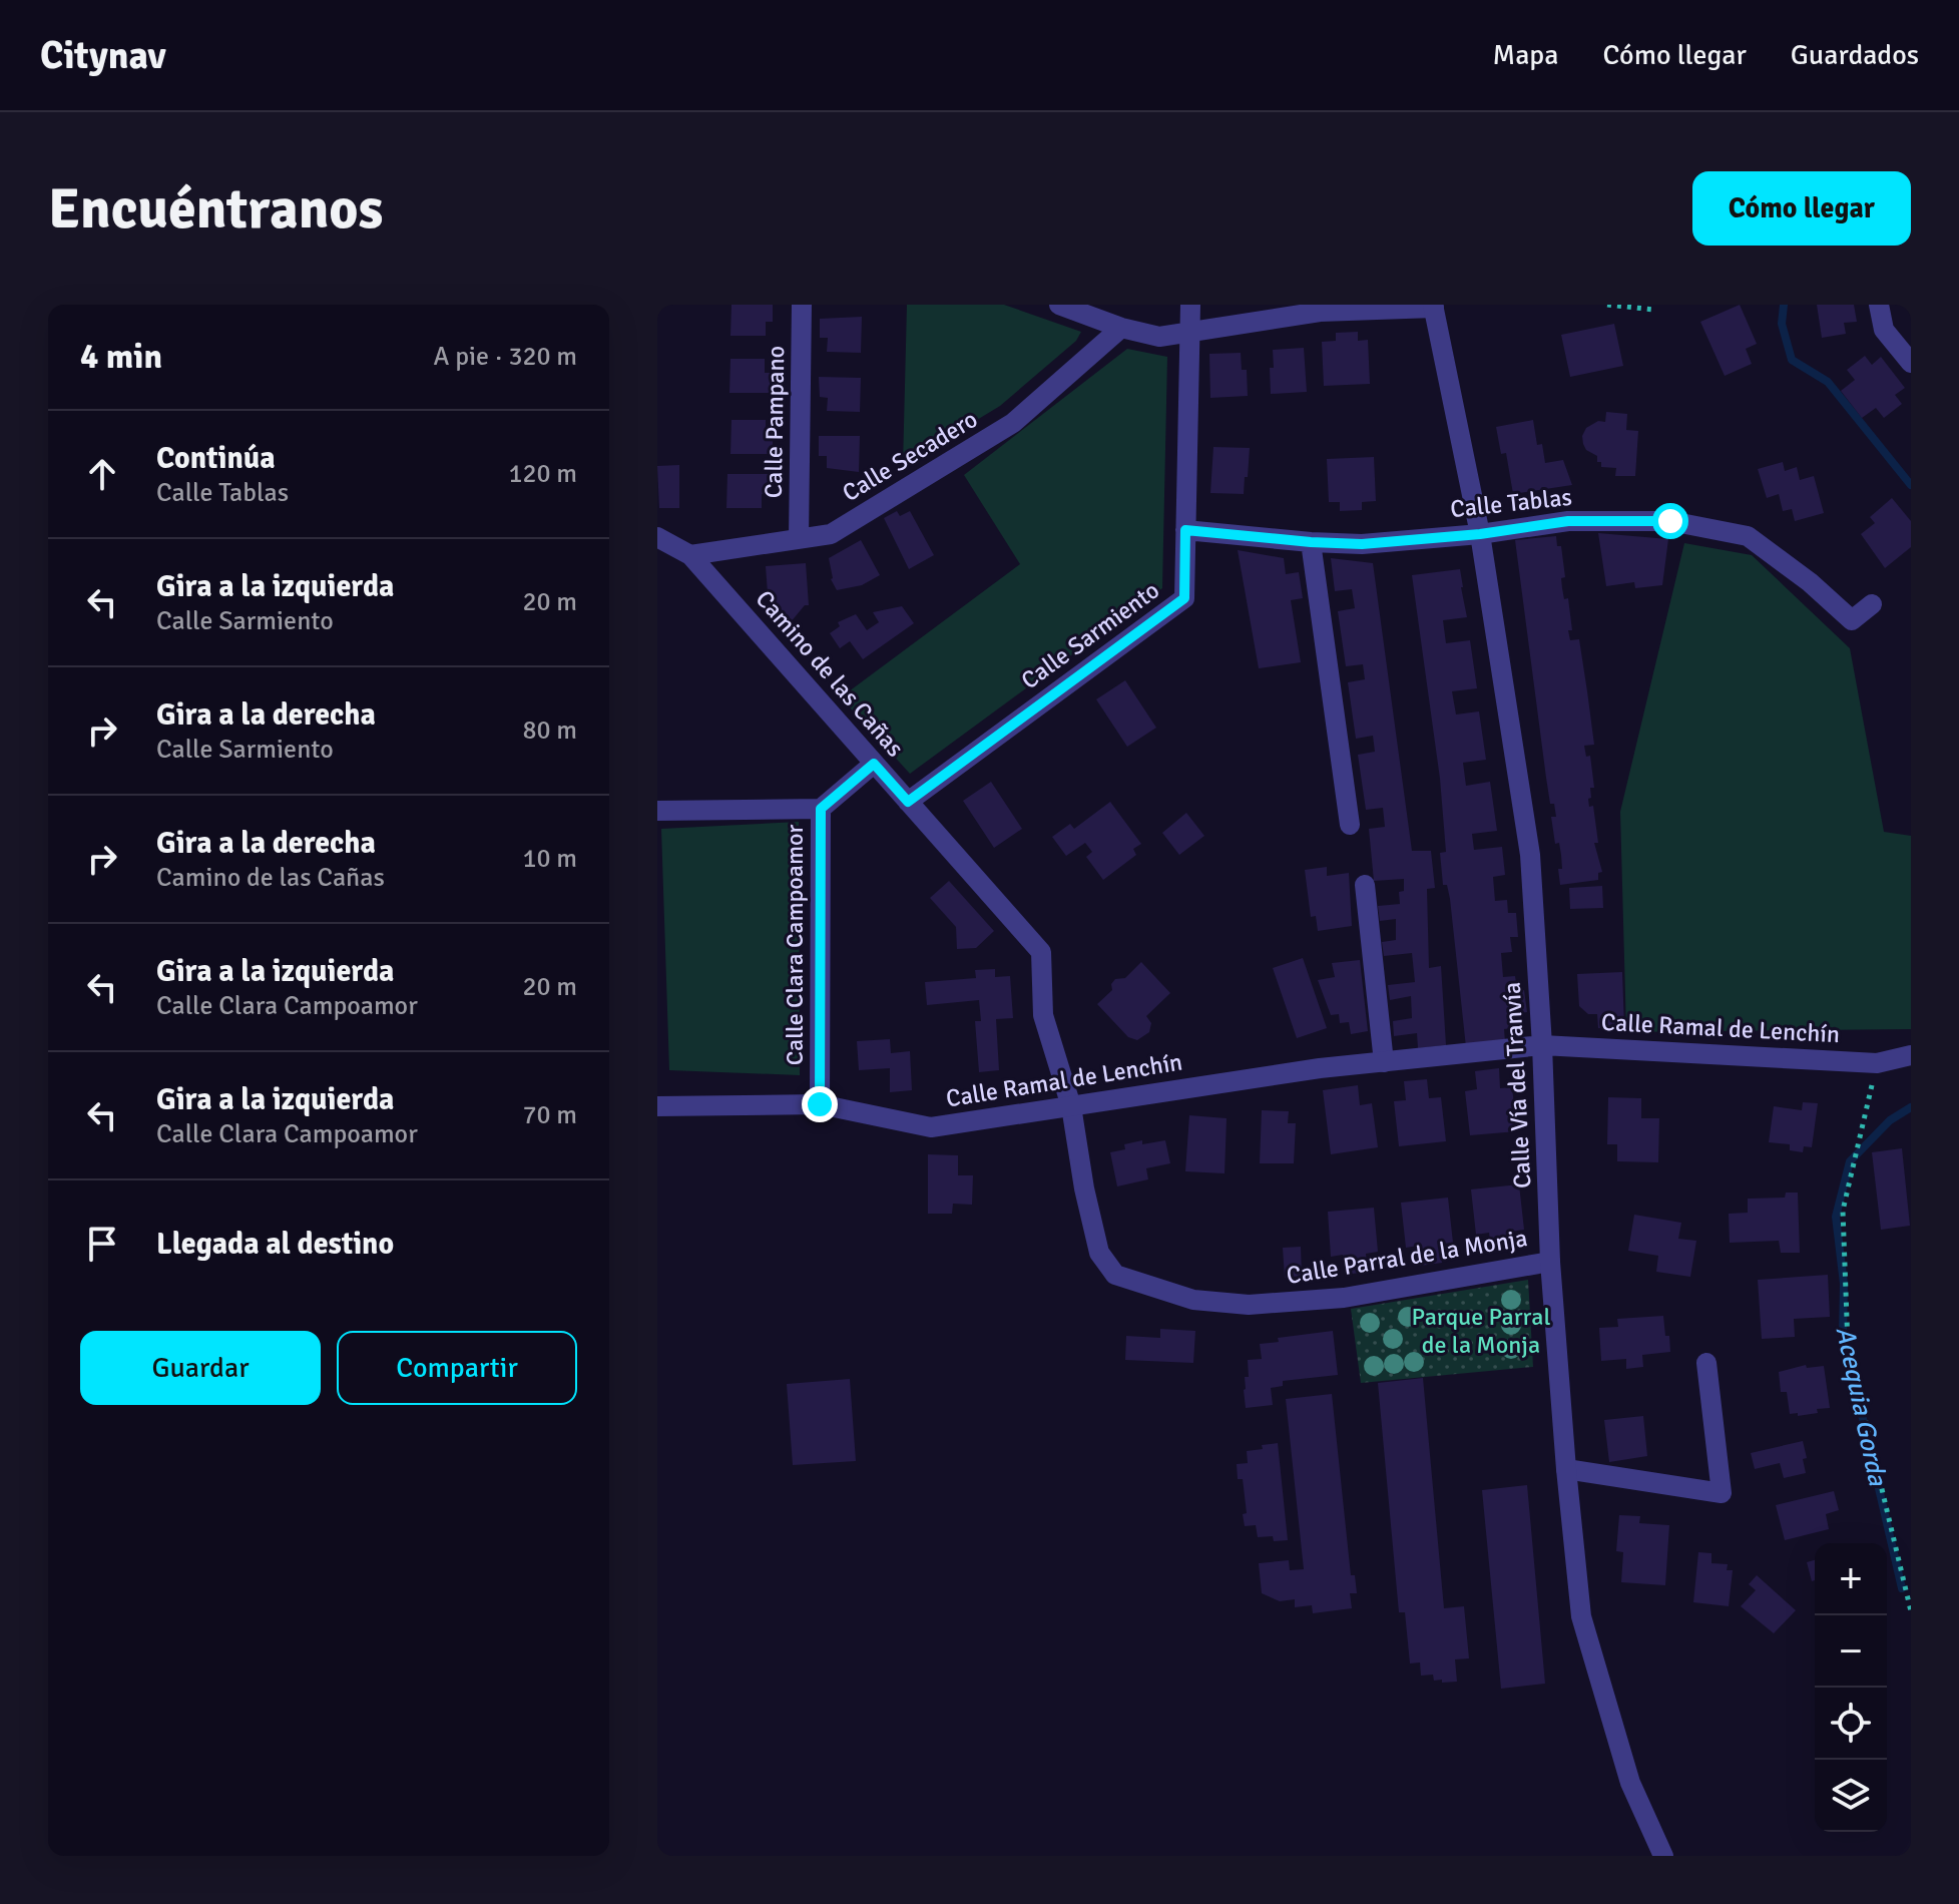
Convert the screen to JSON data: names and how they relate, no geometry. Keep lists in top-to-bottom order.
{
  "streets": {
    "street": [
      "Calle Pampano",
      "Calle Secadero",
      "Calle Tablas",
      "Calle Sarmiento",
      "Camino de las Cañas",
      "Calle Clara Campoamor",
      "Calle Ramal de Lenchín",
      "Calle Vía del Tranvía",
      "Calle Parral de la Monja"
    ]
  },
  "crossings": [
    ["Calle Pampano", "Calle Secadero"],
    ["Calle Secadero", "Camino de las Cañas"],
    ["Calle Tablas", "Calle Sarmiento"],
    ["Calle Tablas", "Calle Vía del Tranvía"],
    ["Calle Sarmiento", "Camino de las Cañas"],
    ["Camino de las Cañas", "Calle Clara Campoamor"],
    ["Camino de las Cañas", "Calle Ramal de Lenchín"],
    ["Camino de las Cañas", "Calle Parral de la Monja"],
    ["Calle Clara Campoamor", "Calle Ramal de Lenchín"],
    ["Calle Ramal de Lenchín", "Calle Vía del Tranvía"],
    ["Calle Ramal de Lenchín", "Calle Parral de la Monja"],
    ["Calle Vía del Tranvía", "Calle Parral de la Monja"]
  ],
  "water": ["Acequia Gorda"],
  "parks": ["Parque Parral de la Monja"],
  "page": {
    "header": "Citynav",
    "nav": ["Mapa", "Cómo llegar", "Guardados"],
    "buttons": [
      "Cómo llegar",
      ["Guardar", "Compartir"]
    ],
    "title": "Encuéntranos",
    "heading": ["4 min", "A pie · 320 m"],
    "list": [
      ["Continúa", "Calle Tablas", "120 m"],
      ["Gira a la izquierda", "Calle Sarmiento", "20 m"],
      ["Gira a la derecha", "Calle Sarmiento", "80 m"],
      ["Gira a la derecha", "Camino de las Cañas", "10 m"],
      ["Gira a la izquierda", "Calle Clara Campoamor", "20 m"],
      ["Gira a la izquierda", "Calle Clara Campoamor", "70 m"],
      "Llegada al destino"
    ],
    "map_buttons": ["+", "−"]
  }
}
